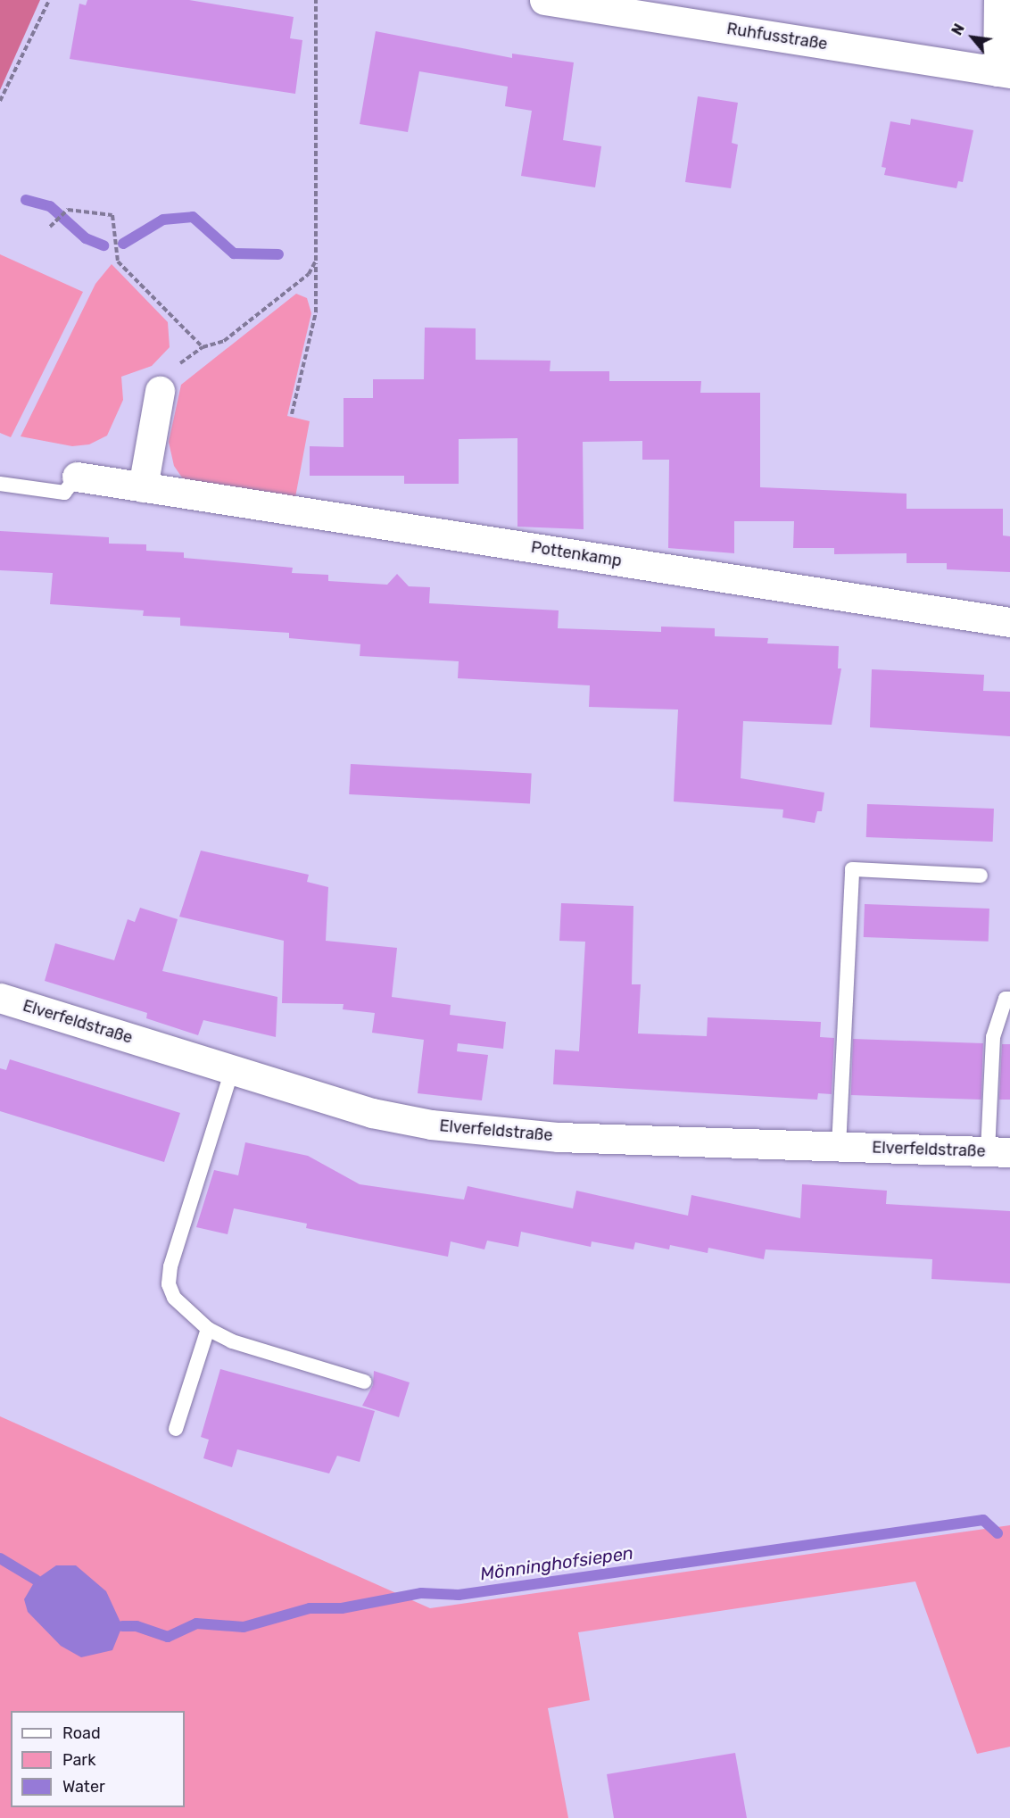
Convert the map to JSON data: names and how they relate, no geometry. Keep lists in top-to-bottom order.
{
  "streets": {
    "street": ["Ruhfusstraße", "Pottenkamp", "Elverfeldstraße"]
  },
  "water": ["Mönninghofsiepen"],
  "legend": ["Road", "Park", "Water"],
  "north": "top left"
}
